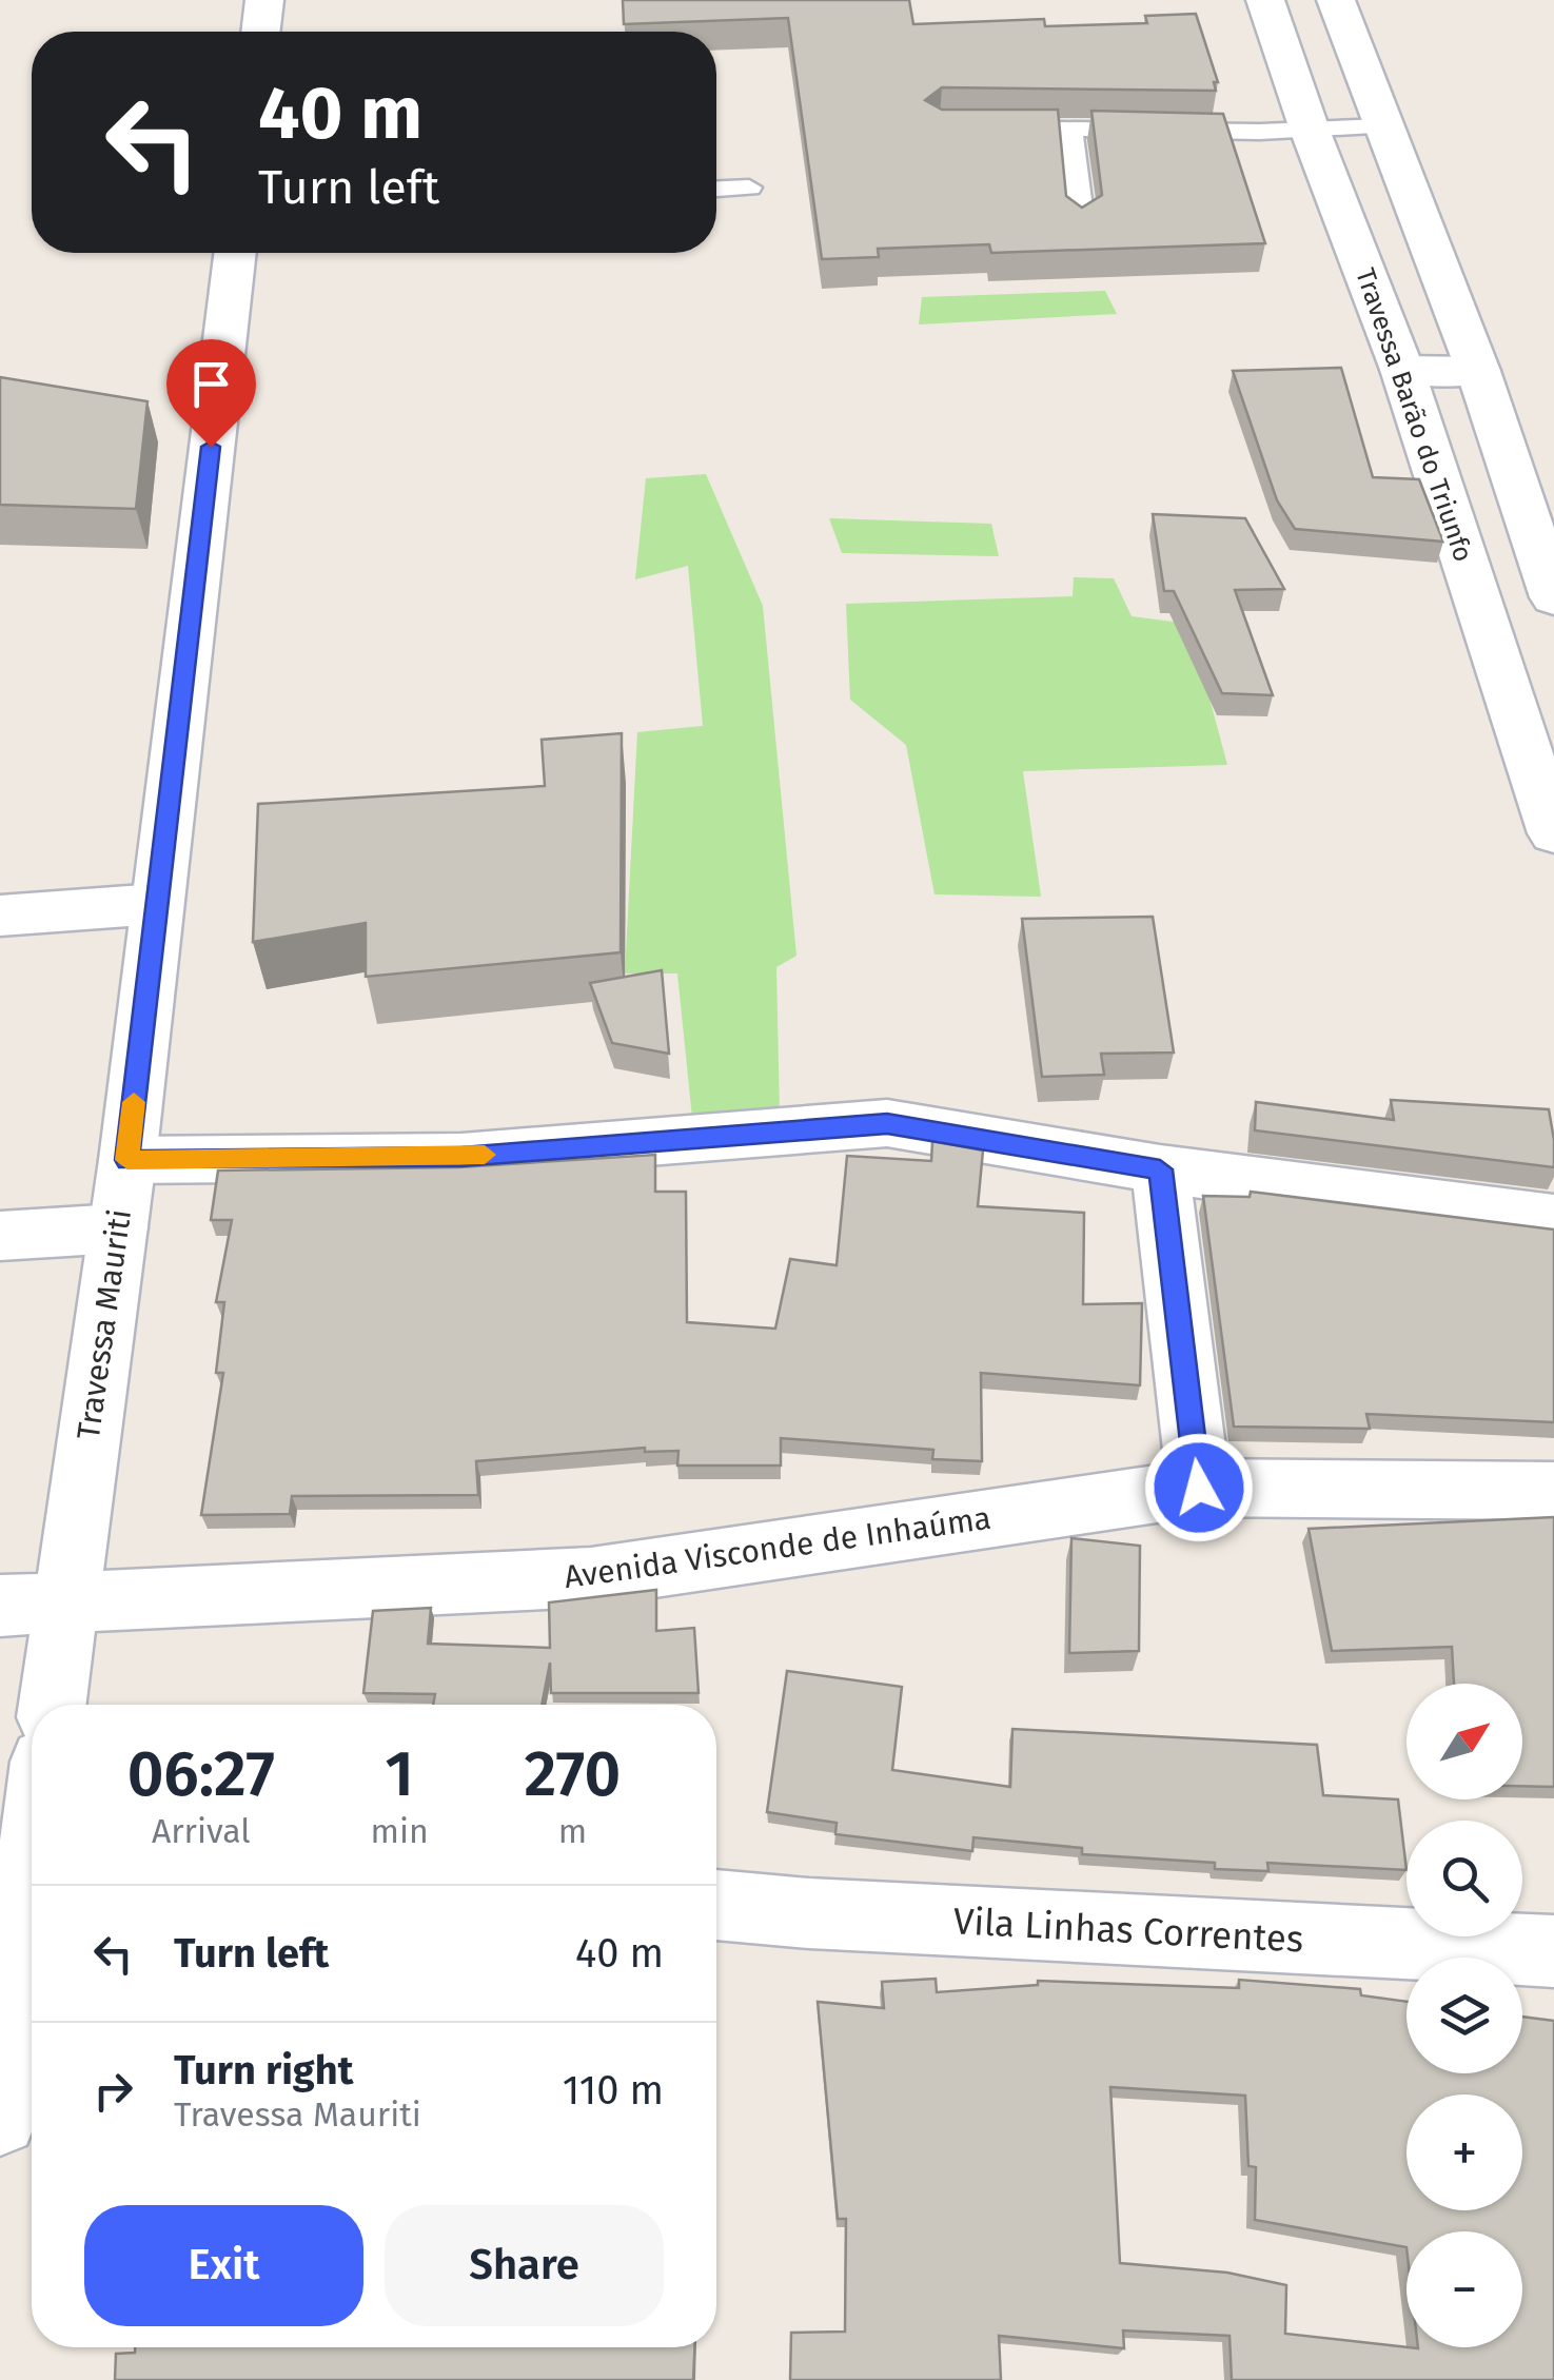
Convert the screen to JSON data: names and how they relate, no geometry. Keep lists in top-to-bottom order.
{
  "streets": {
    "street": [
      "Travessa Barão do Triunfo",
      "Travessa Mauriti",
      "Avenida Visconde de Inhaúma",
      "Vila Linhas Correntes"
    ]
  },
  "crossings": [
    ["Travessa Mauriti", "Avenida Visconde de Inhaúma"]
  ],
  "north": "top right",
  "page": {
    "turn": ["40 m", "Turn left"],
    "map_buttons": ["+", "−"],
    "eta": [
      "06:27",
      "Arrival",
      "1",
      "min",
      "270",
      "m"
    ],
    "list": [
      {
        "name": "Turn left",
        "value": "40 m"
      },
      {
        "name": "Turn right",
        "note": "Travessa Mauriti",
        "value": "110 m"
      }
    ],
    "buttons": ["Exit", "Share"]
  }
}
